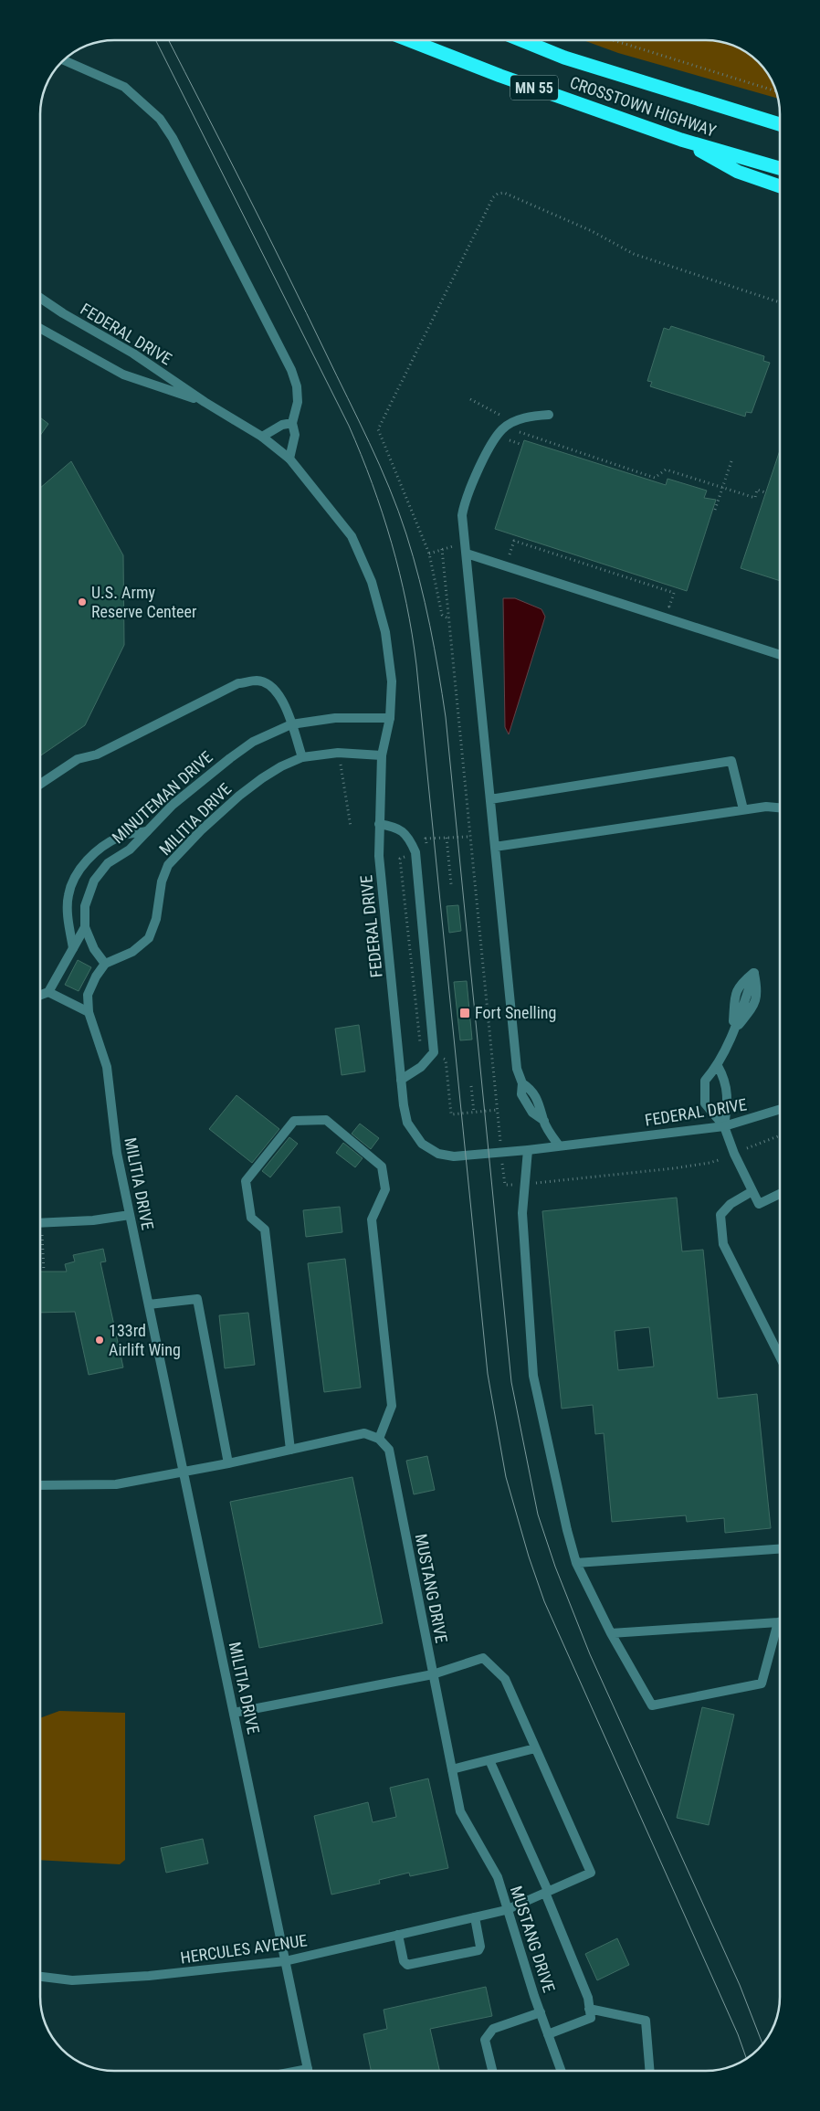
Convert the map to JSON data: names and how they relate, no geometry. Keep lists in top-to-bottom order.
{
  "streets": {
    "highway": ["MN 55", "CROSSTOWN HIGHWAY"],
    "street": [
      "FEDERAL DRIVE",
      "MINUTEMAN DRIVE",
      "MILITIA DRIVE",
      "MUSTANG DRIVE",
      "HERCULES AVENUE"
    ]
  },
  "crossings": [
    ["MN 55", "CROSSTOWN HIGHWAY"],
    ["FEDERAL DRIVE", "MINUTEMAN DRIVE"],
    ["FEDERAL DRIVE", "MILITIA DRIVE"],
    ["MILITIA DRIVE", "HERCULES AVENUE"],
    ["MUSTANG DRIVE", "HERCULES AVENUE"]
  ],
  "places": {
    "other": ["U.S. Army Reserve Centeer", "133rd Airlift Wing"],
    "transit": ["Fort Snelling"]
  }
}
